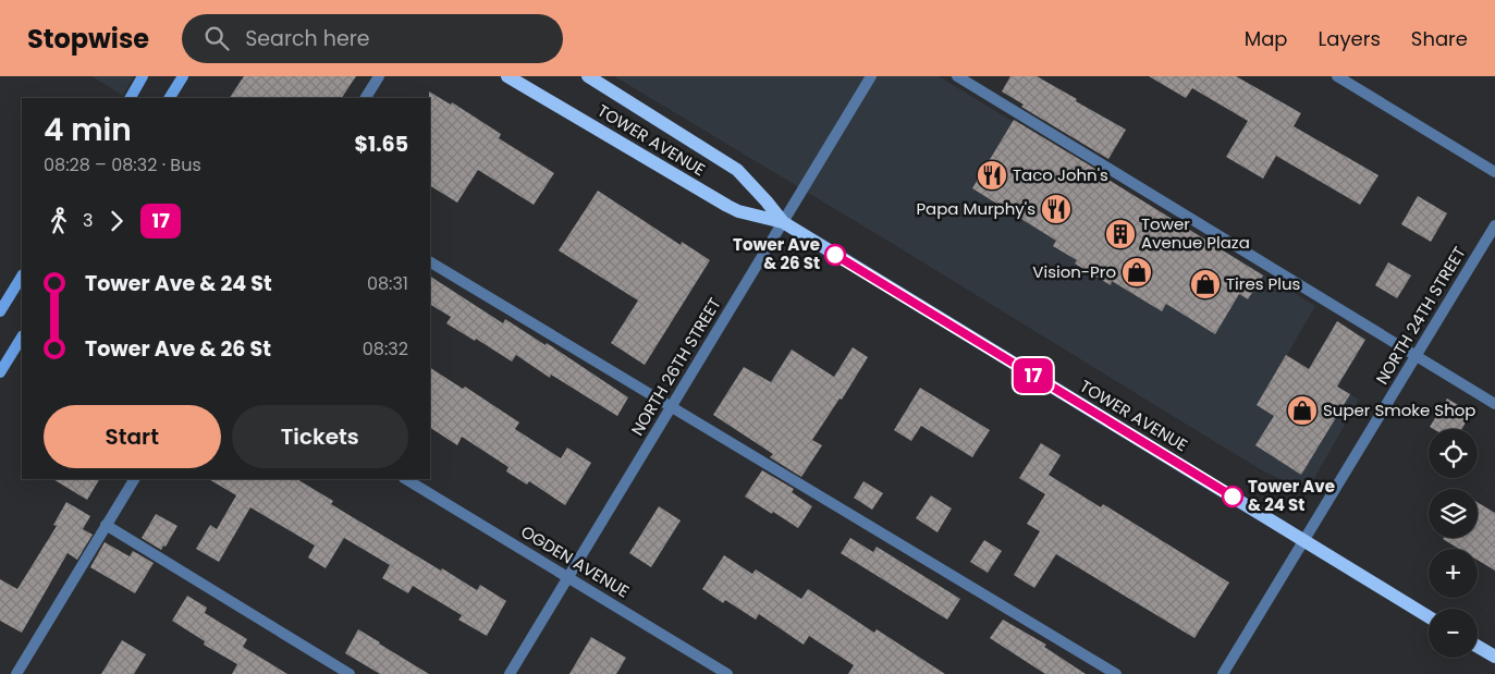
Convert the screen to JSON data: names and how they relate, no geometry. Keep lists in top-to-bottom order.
{
  "streets": {
    "main road": ["TOWER AVENUE"],
    "street": ["NORTH 24TH STREET", "NORTH 26TH STREET", "OGDEN AVENUE"]
  },
  "crossings": [
    ["TOWER AVENUE", "NORTH 24TH STREET"],
    ["TOWER AVENUE", "NORTH 26TH STREET"],
    ["NORTH 26TH STREET", "OGDEN AVENUE"]
  ],
  "places": {
    "restaurant": ["Taco John's", "Papa Murphy's"],
    "building": ["Tower Avenue Plaza"],
    "other": ["Tower Ave & 26 St", "Tower Ave & 24 St"],
    "shop": ["Vision-Pro", "Tires Plus", "Super Smoke Shop"]
  },
  "lines": ["bus line 17"],
  "page": {
    "header": "Stopwise",
    "search": "Search here",
    "nav": ["Map", "Layers", "Share"],
    "on_map": "17",
    "heading": ["4 min", "08:28 – 08:32 · Bus", "$1.65"],
    "legs": ["3", "17"],
    "list": [
      {
        "name": "Tower Ave & 24 St",
        "value": "08:31"
      },
      {
        "name": "Tower Ave & 26 St",
        "value": "08:32"
      }
    ],
    "buttons": ["Start", "Tickets"],
    "map_buttons": ["+", "−"]
  }
}
